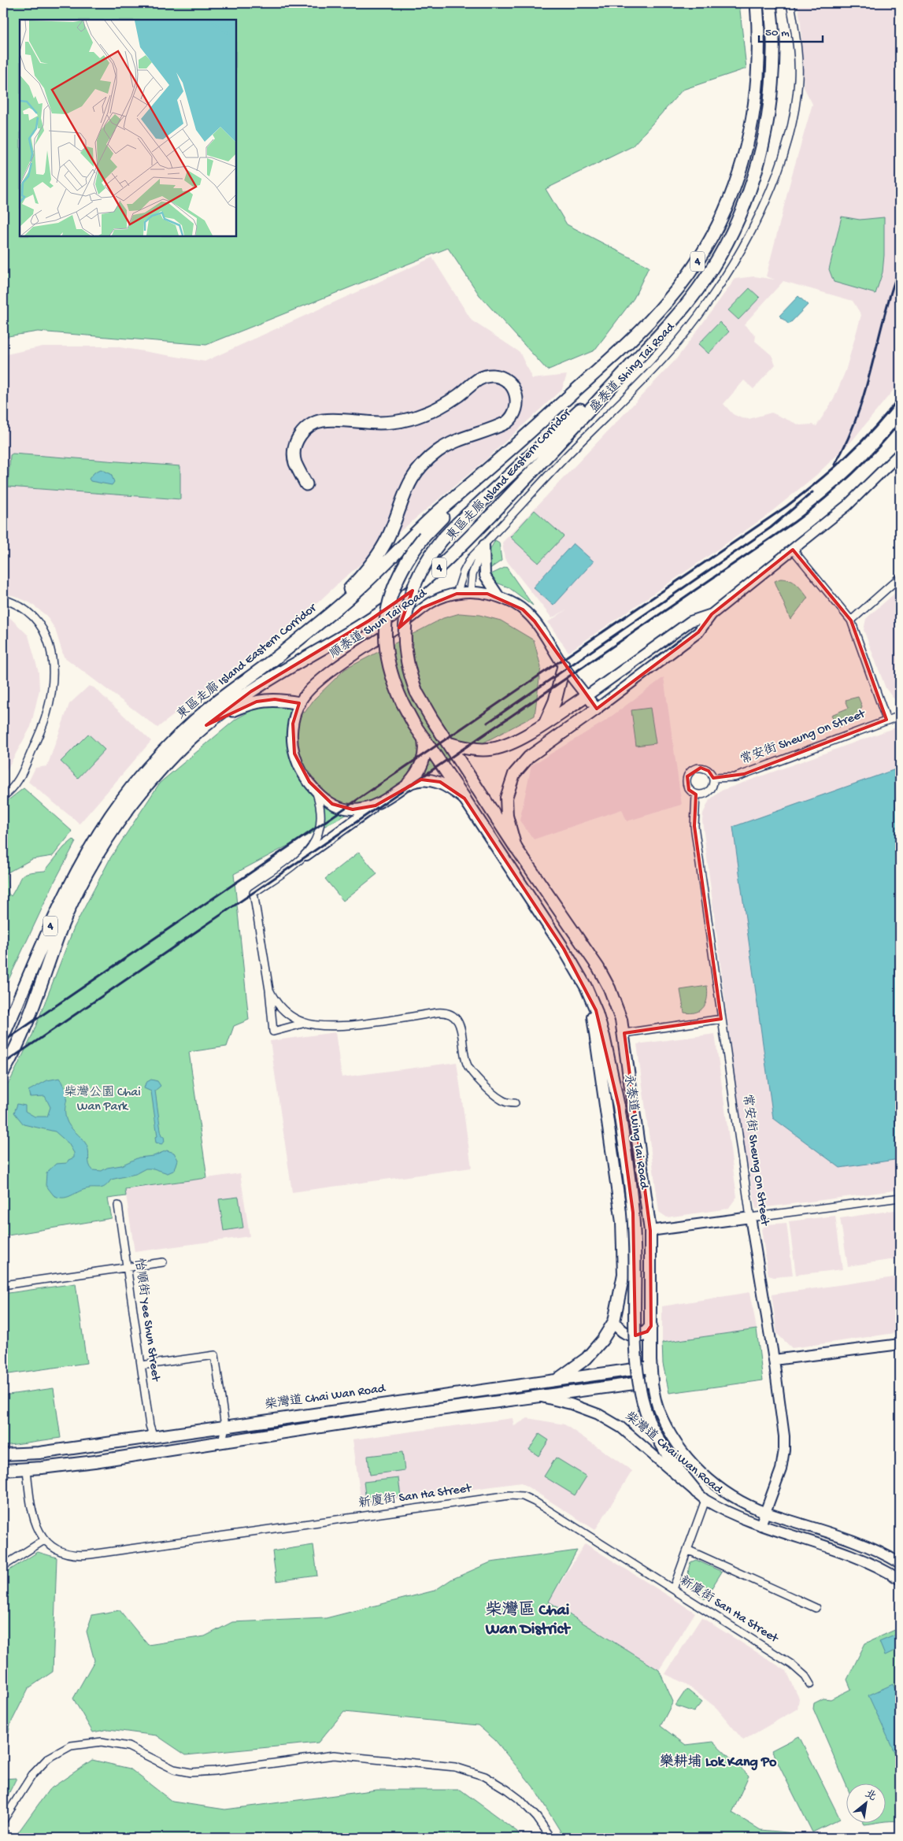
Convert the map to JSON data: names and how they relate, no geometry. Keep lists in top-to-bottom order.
{
  "streets": {
    "highway": ["4", "東區走廊 Island Eastern Corridor"],
    "main road": ["永泰道 Wing Tai Road", "柴灣道 Chai Wan Road"],
    "street": [
      "盛泰道 Shing Tai Road",
      "順泰道 Shun Tai Road",
      "常安街 Sheung On Street",
      "怡順街 Yee Shun Street",
      "新廈街 San Ha Street"
    ]
  },
  "crossings": [
    ["盛泰道 Shing Tai Road", "順泰道 Shun Tai Road"],
    ["順泰道 Shun Tai Road", "永泰道 Wing Tai Road"],
    ["常安街 Sheung On Street", "柴灣道 Chai Wan Road"],
    ["永泰道 Wing Tai Road", "柴灣道 Chai Wan Road"],
    ["怡順街 Yee Shun Street", "柴灣道 Chai Wan Road"]
  ],
  "districts": ["柴灣區 Chai Wan District", "樂耕埔 Lok Kang Po"],
  "parks": ["柴灣公園 Chai Wan Park"],
  "scale_bar": "50 m",
  "north": "top right"
}
